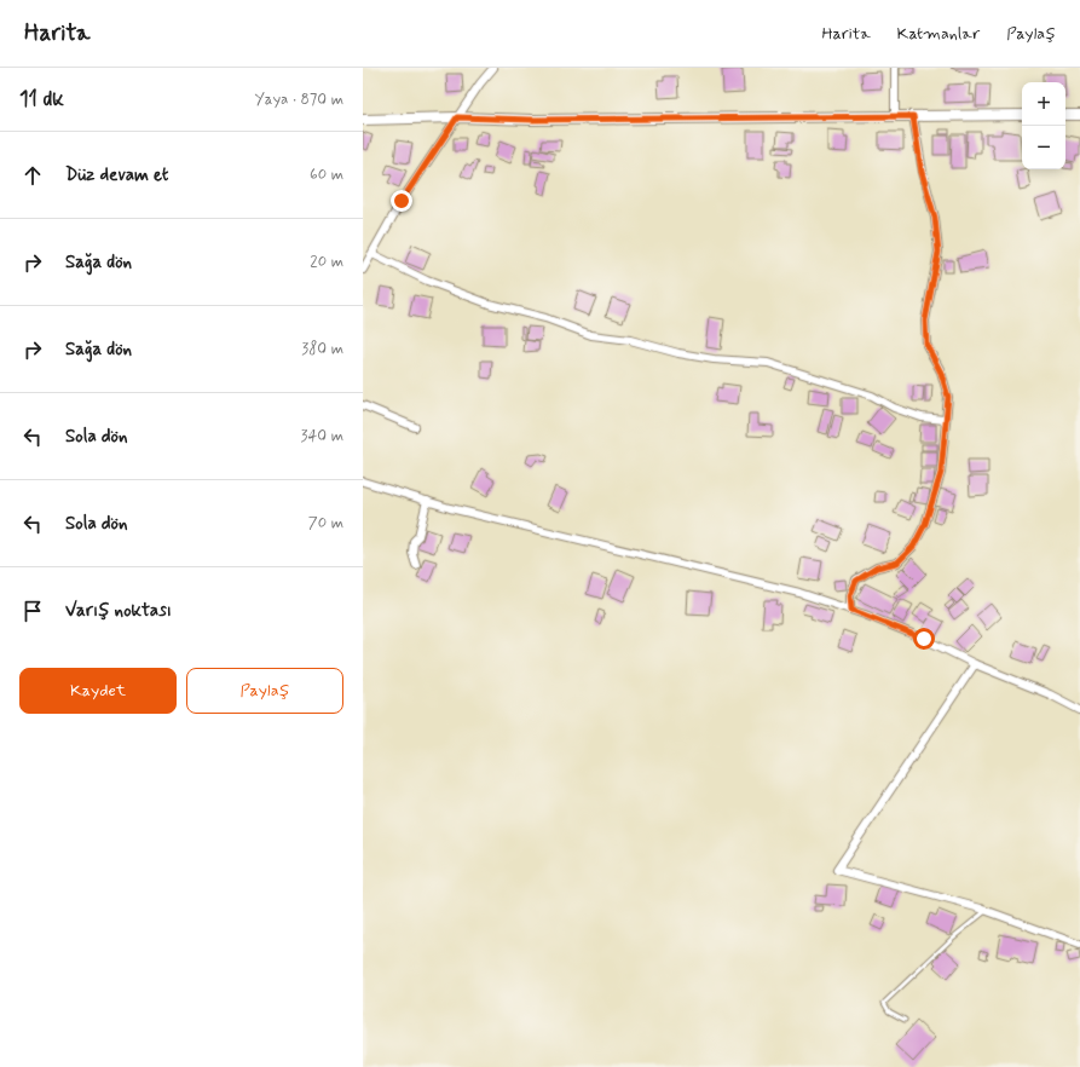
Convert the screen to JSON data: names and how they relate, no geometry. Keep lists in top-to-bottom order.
{
  "page": {
    "header": "Harita",
    "nav": ["Harita", "Katmanlar", "Paylaş"],
    "heading": ["11 dk", "Yaya · 870 m"],
    "map_buttons": ["+", "−"],
    "list": [
      ["Düz devam et", "60 m"],
      ["Sağa dön", "20 m"],
      ["Sağa dön", "380 m"],
      ["Sola dön", "340 m"],
      ["Sola dön", "70 m"],
      "Varış noktası"
    ],
    "buttons": ["Kaydet", "Paylaş"]
  }
}
